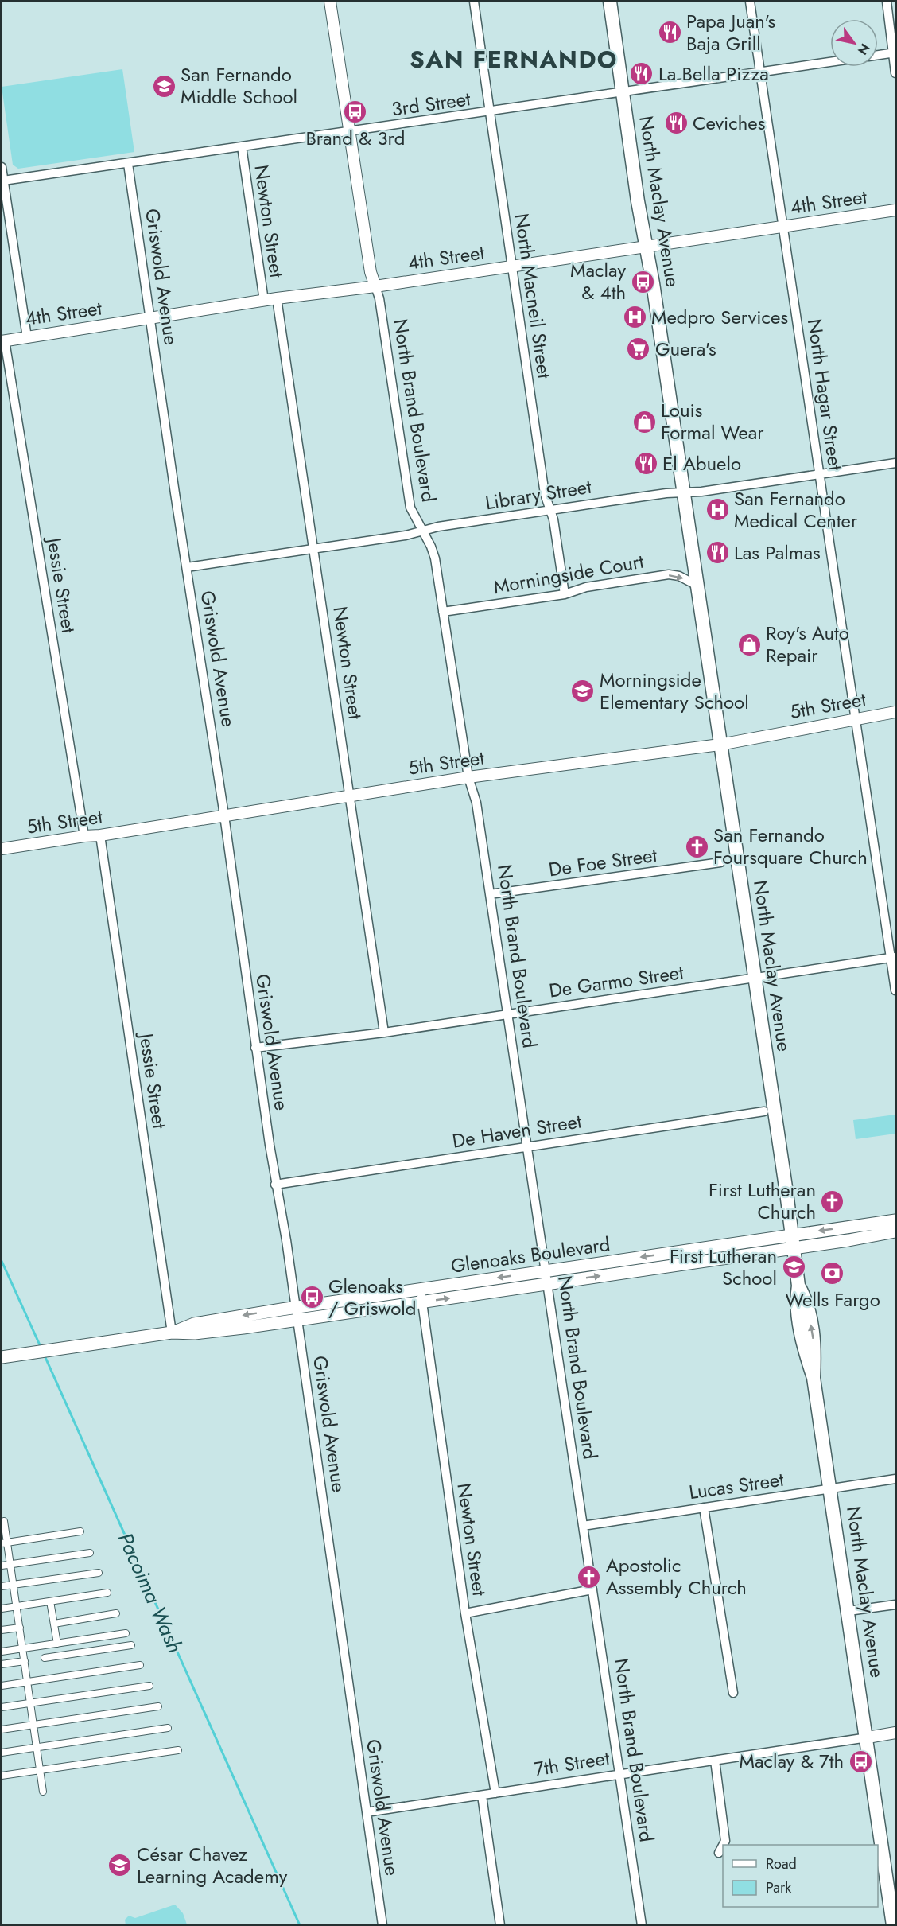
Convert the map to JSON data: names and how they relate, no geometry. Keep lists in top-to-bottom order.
{
  "streets": {
    "main road": ["North Maclay Avenue", "Glenoaks Boulevard"],
    "street": [
      "3rd Street",
      "4th Street",
      "Newton Street",
      "Griswold Avenue",
      "North Macneil Street",
      "North Hagar Street",
      "North Brand Boulevard",
      "Library Street",
      "Morningside Court",
      "Jessie Street",
      "5th Street",
      "De Foe Street",
      "De Garmo Street",
      "De Haven Street",
      "Lucas Street",
      "7th Street"
    ]
  },
  "crossings": [
    ["3rd Street", "North Maclay Avenue"],
    ["3rd Street", "Newton Street"],
    ["3rd Street", "Griswold Avenue"],
    ["3rd Street", "North Macneil Street"],
    ["3rd Street", "North Hagar Street"],
    ["3rd Street", "North Brand Boulevard"],
    ["North Maclay Avenue", "4th Street"],
    ["North Maclay Avenue", "Library Street"],
    ["North Maclay Avenue", "Morningside Court"],
    ["North Maclay Avenue", "5th Street"],
    ["North Maclay Avenue", "De Garmo Street"],
    ["North Maclay Avenue", "Glenoaks Boulevard"],
    ["North Maclay Avenue", "Lucas Street"],
    ["North Maclay Avenue", "7th Street"],
    ["4th Street", "Newton Street"],
    ["4th Street", "Griswold Avenue"],
    ["4th Street", "North Macneil Street"],
    ["4th Street", "North Hagar Street"],
    ["4th Street", "North Brand Boulevard"],
    ["4th Street", "Jessie Street"],
    ["Newton Street", "Library Street"],
    ["Newton Street", "5th Street"],
    ["Newton Street", "De Garmo Street"],
    ["Newton Street", "Glenoaks Boulevard"],
    ["Newton Street", "7th Street"],
    ["Griswold Avenue", "Library Street"],
    ["Griswold Avenue", "5th Street"],
    ["Griswold Avenue", "De Garmo Street"],
    ["Griswold Avenue", "De Haven Street"],
    ["Griswold Avenue", "Glenoaks Boulevard"],
    ["Griswold Avenue", "7th Street"],
    ["North Macneil Street", "Library Street"],
    ["North Macneil Street", "Morningside Court"],
    ["North Hagar Street", "Library Street"],
    ["North Hagar Street", "5th Street"],
    ["North Hagar Street", "De Garmo Street"],
    ["North Brand Boulevard", "Library Street"],
    ["North Brand Boulevard", "Morningside Court"],
    ["North Brand Boulevard", "5th Street"],
    ["North Brand Boulevard", "De Foe Street"],
    ["North Brand Boulevard", "De Garmo Street"],
    ["North Brand Boulevard", "De Haven Street"],
    ["North Brand Boulevard", "Glenoaks Boulevard"],
    ["North Brand Boulevard", "Lucas Street"],
    ["North Brand Boulevard", "7th Street"],
    ["Jessie Street", "5th Street"],
    ["Jessie Street", "Glenoaks Boulevard"]
  ],
  "one_way": ["Morningside Court"],
  "districts": ["SAN FERNANDO"],
  "water": ["Pacoima Wash"],
  "places": {
    "restaurant": [
      "Papa Juan's Baja Grill",
      "La Bella Pizza",
      "Ceviches",
      "El Abuelo",
      "Las Palmas"
    ],
    "school or university": [
      "San Fernando Middle School",
      "Morningside Elementary School",
      "First Lutheran School",
      "César Chavez Learning Academy"
    ],
    "bus stop": [
      "Brand & 3rd",
      "Maclay & 4th",
      "Glenoaks / Griswold",
      "Maclay & 7th"
    ],
    "hospital": ["Medpro Services", "San Fernando Medical Center"],
    "supermarket": ["Guera's"],
    "shop": ["Louis Formal Wear", "Roy's Auto Repair"],
    "church": ["San Fernando Foursquare Church", "First Lutheran Church", "Apostolic Assembly Church"],
    "bank": ["Wells Fargo"]
  },
  "legend": ["Road", "Park"],
  "north": "bottom right"
}
